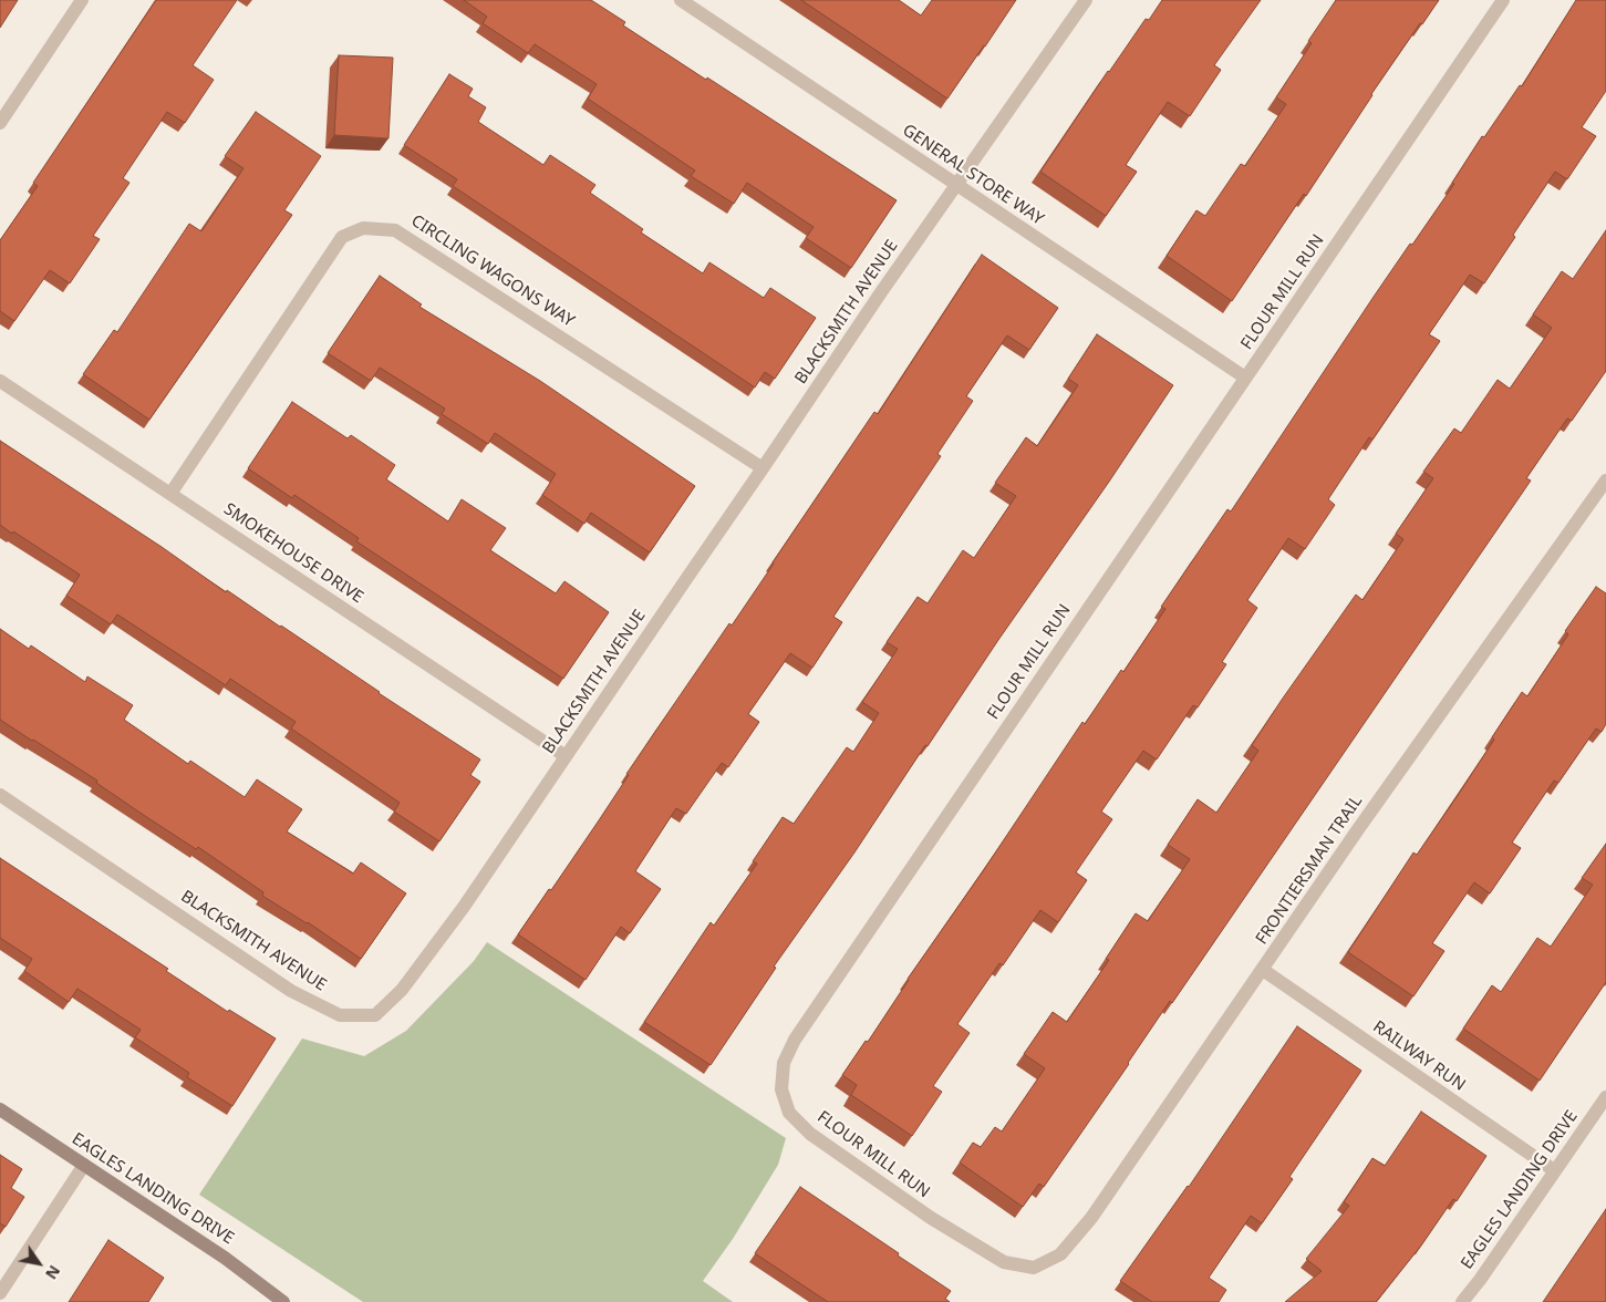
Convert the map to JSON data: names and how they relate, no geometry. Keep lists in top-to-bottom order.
{
  "streets": {
    "street": [
      "GENERAL STORE WAY",
      "CIRCLING WAGONS WAY",
      "FLOUR MILL RUN",
      "BLACKSMITH AVENUE",
      "SMOKEHOUSE DRIVE",
      "FRONTIERSMAN TRAIL",
      "RAILWAY RUN",
      "EAGLES LANDING DRIVE"
    ]
  },
  "crossings": [
    ["GENERAL STORE WAY", "FLOUR MILL RUN"],
    ["GENERAL STORE WAY", "BLACKSMITH AVENUE"],
    ["CIRCLING WAGONS WAY", "BLACKSMITH AVENUE"],
    ["CIRCLING WAGONS WAY", "SMOKEHOUSE DRIVE"],
    ["FLOUR MILL RUN", "FRONTIERSMAN TRAIL"],
    ["BLACKSMITH AVENUE", "SMOKEHOUSE DRIVE"],
    ["FRONTIERSMAN TRAIL", "RAILWAY RUN"],
    ["RAILWAY RUN", "EAGLES LANDING DRIVE"]
  ],
  "north": "bottom right"
}
